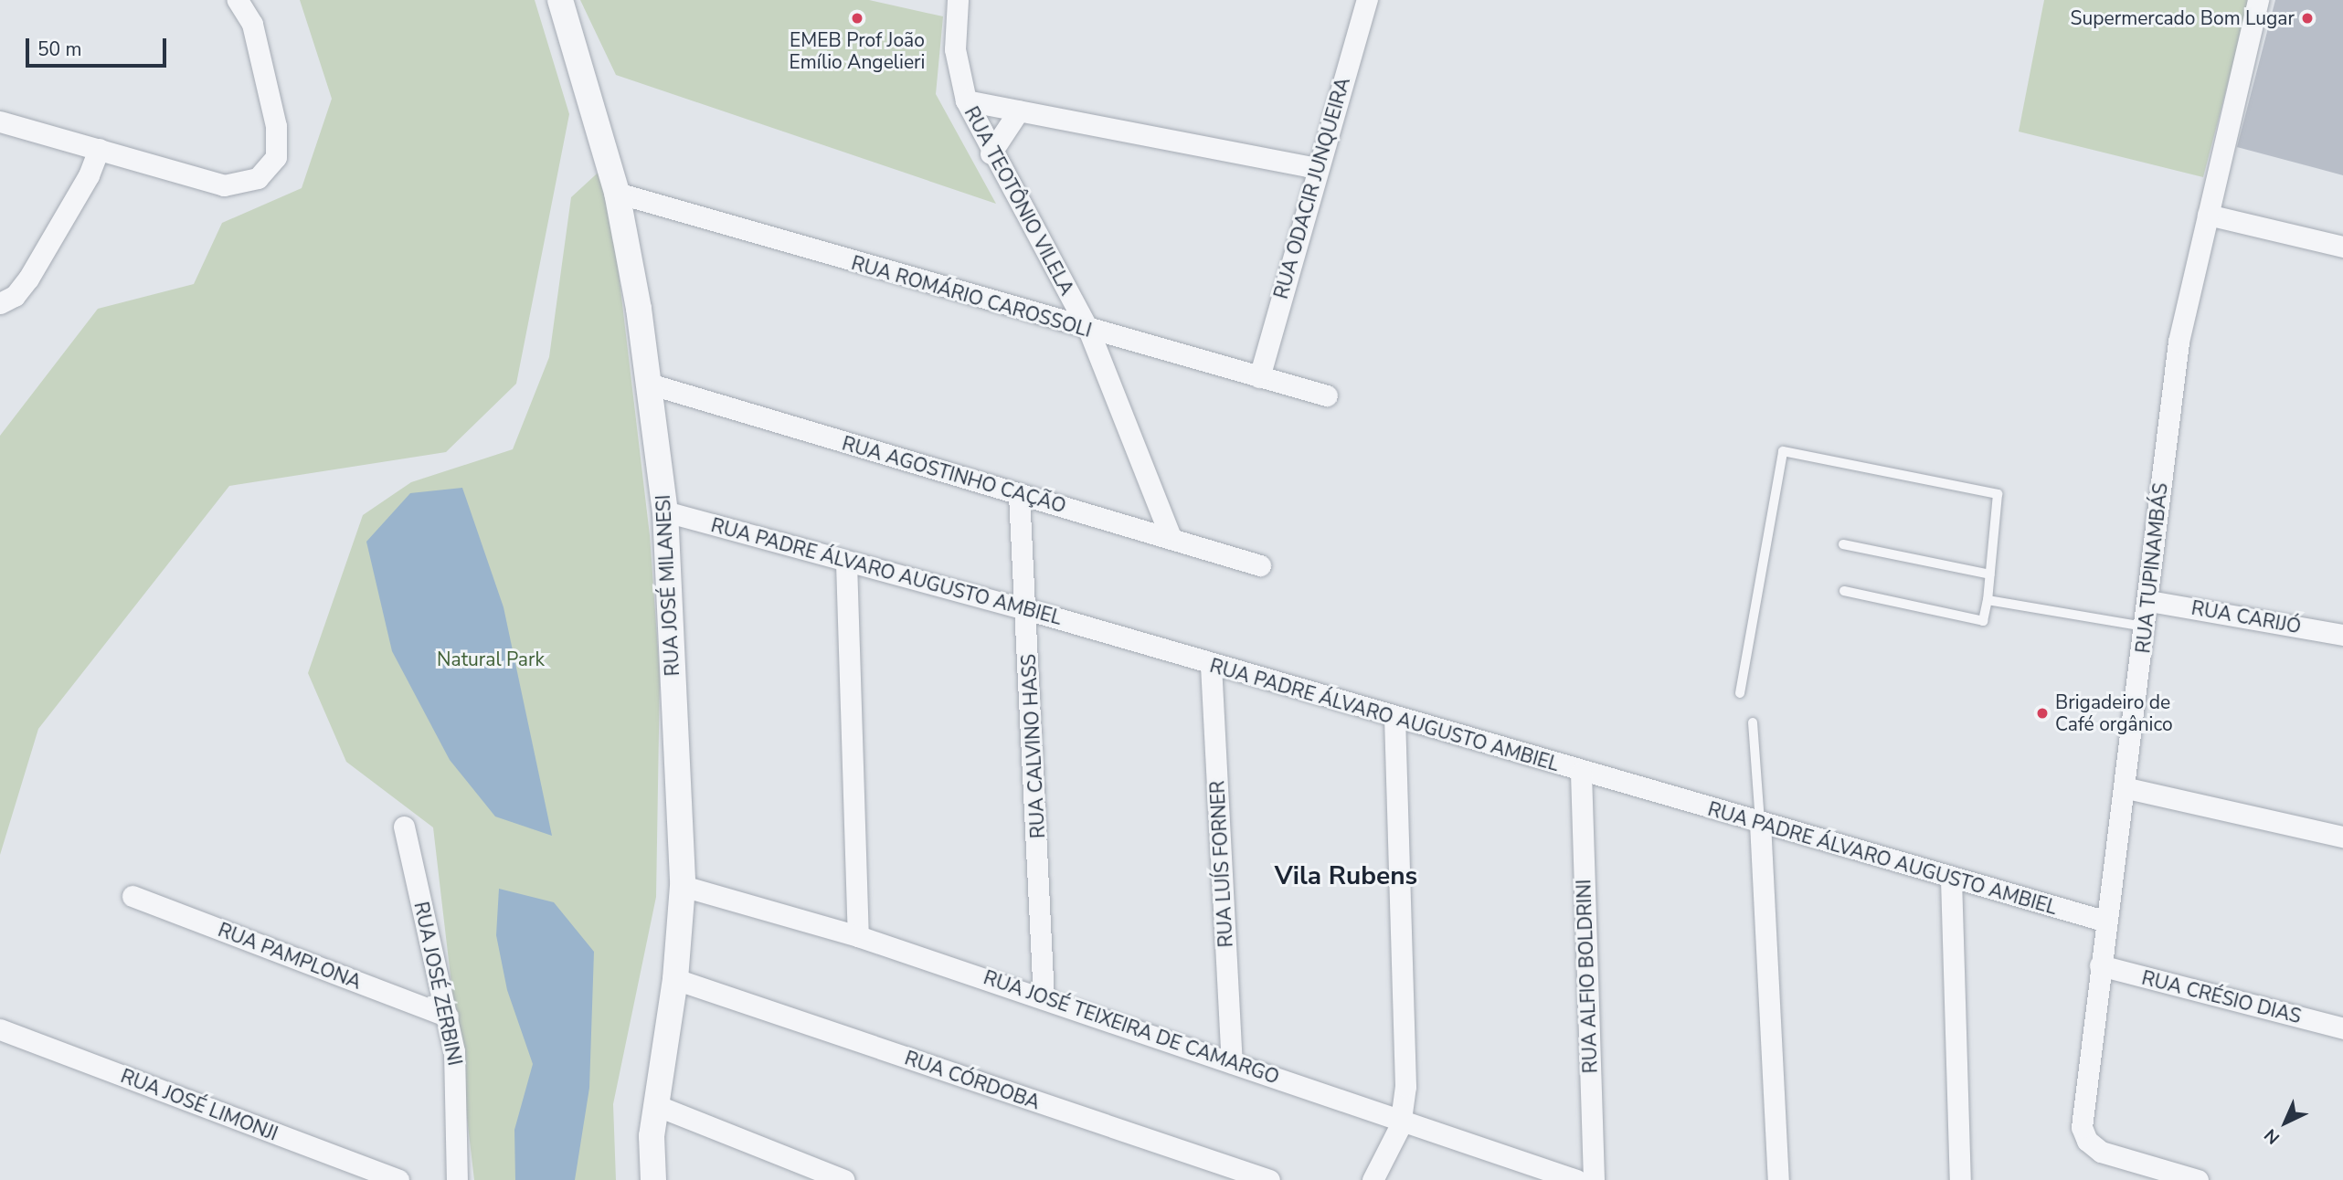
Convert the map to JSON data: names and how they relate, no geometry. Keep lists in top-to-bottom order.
{
  "streets": {
    "street": [
      "RUA ODACIR JUNQUEIRA",
      "RUA TEOTÔNIO VILELA",
      "RUA ROMÁRIO CAROSSOLI",
      "RUA AGOSTINHO CAÇÃO",
      "RUA TUPINAMBÁS",
      "RUA PADRE ÁLVARO AUGUSTO AMBIEL",
      "RUA JOSÉ MILANESI",
      "RUA CARIJÓ",
      "RUA CALVINO HASS",
      "RUA LUÍS FORNER",
      "RUA PAMPLONA",
      "RUA ALFIO BOLDRINI",
      "RUA JOSÉ ZERBINI",
      "RUA CRÉSIO DIAS",
      "RUA JOSÉ TEIXEIRA DE CAMARGO",
      "RUA CÓRDOBA",
      "RUA JOSÉ LIMONJI"
    ]
  },
  "crossings": [
    ["RUA ODACIR JUNQUEIRA", "RUA ROMÁRIO CAROSSOLI"],
    ["RUA TEOTÔNIO VILELA", "RUA ROMÁRIO CAROSSOLI"],
    ["RUA TEOTÔNIO VILELA", "RUA AGOSTINHO CAÇÃO"],
    ["RUA ROMÁRIO CAROSSOLI", "RUA JOSÉ MILANESI"],
    ["RUA AGOSTINHO CAÇÃO", "RUA JOSÉ MILANESI"],
    ["RUA AGOSTINHO CAÇÃO", "RUA CALVINO HASS"],
    ["RUA TUPINAMBÁS", "RUA PADRE ÁLVARO AUGUSTO AMBIEL"],
    ["RUA TUPINAMBÁS", "RUA CARIJÓ"],
    ["RUA TUPINAMBÁS", "RUA CRÉSIO DIAS"],
    ["RUA PADRE ÁLVARO AUGUSTO AMBIEL", "RUA JOSÉ MILANESI"],
    ["RUA PADRE ÁLVARO AUGUSTO AMBIEL", "RUA CALVINO HASS"],
    ["RUA PADRE ÁLVARO AUGUSTO AMBIEL", "RUA LUÍS FORNER"],
    ["RUA PADRE ÁLVARO AUGUSTO AMBIEL", "RUA ALFIO BOLDRINI"],
    ["RUA JOSÉ MILANESI", "RUA JOSÉ TEIXEIRA DE CAMARGO"],
    ["RUA JOSÉ MILANESI", "RUA CÓRDOBA"],
    ["RUA CALVINO HASS", "RUA JOSÉ TEIXEIRA DE CAMARGO"],
    ["RUA LUÍS FORNER", "RUA JOSÉ TEIXEIRA DE CAMARGO"],
    ["RUA PAMPLONA", "RUA JOSÉ ZERBINI"]
  ],
  "districts": ["Vila Rubens"],
  "parks": ["Natural Park"],
  "places": ["EMEB Prof João Emílio Angelieri", "Supermercado Bom Lugar", "Brigadeiro de Café orgânico"],
  "scale_bar": "50 m",
  "north": "bottom left"
}
